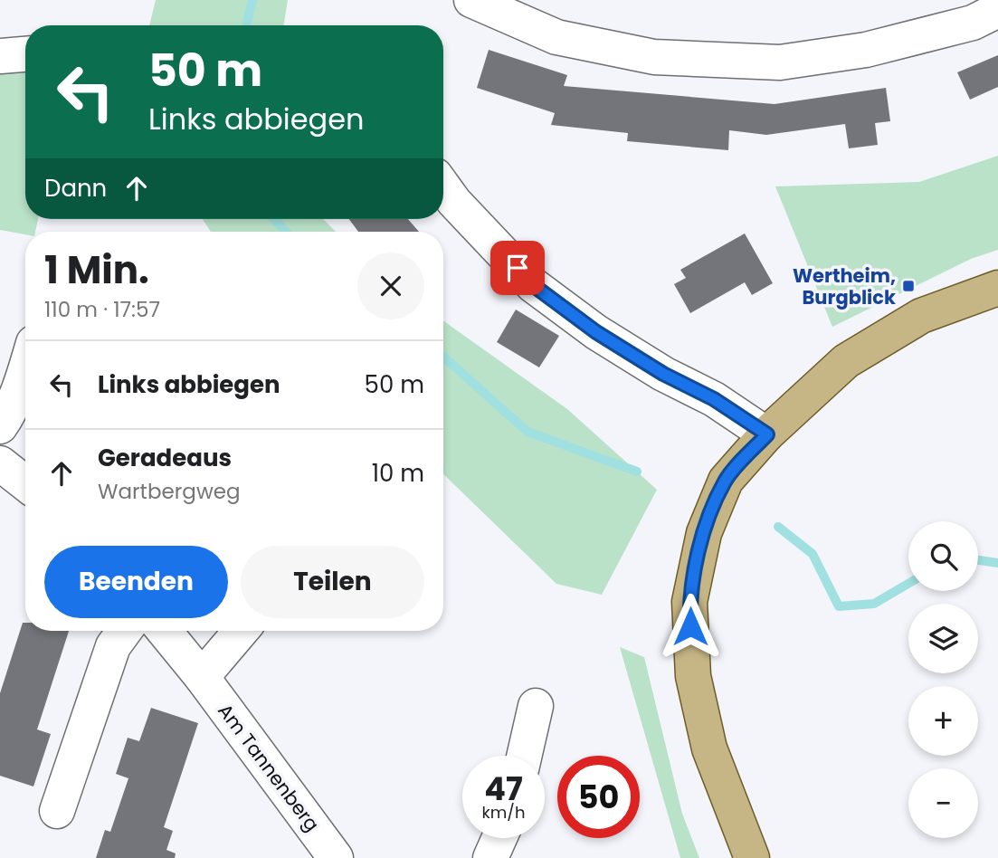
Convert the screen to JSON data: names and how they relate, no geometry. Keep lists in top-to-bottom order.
{
  "streets": {
    "street": ["Am Tannenberg"]
  },
  "places": {
    "transit": ["Wertheim, Burgblick"]
  },
  "page": {
    "turn": ["50 m", "Links abbiegen"],
    "then": "Dann",
    "heading": ["1 Min.", "110 m · 17:57"],
    "list": [
      {
        "name": "Links abbiegen",
        "value": "50 m"
      },
      {
        "name": "Geradeaus",
        "note": "Wartbergweg",
        "value": "10 m"
      }
    ],
    "map_buttons": ["+", "−"],
    "buttons": ["Beenden", "Teilen"],
    "speed": "47 km/h",
    "limit": "50"
  }
}
